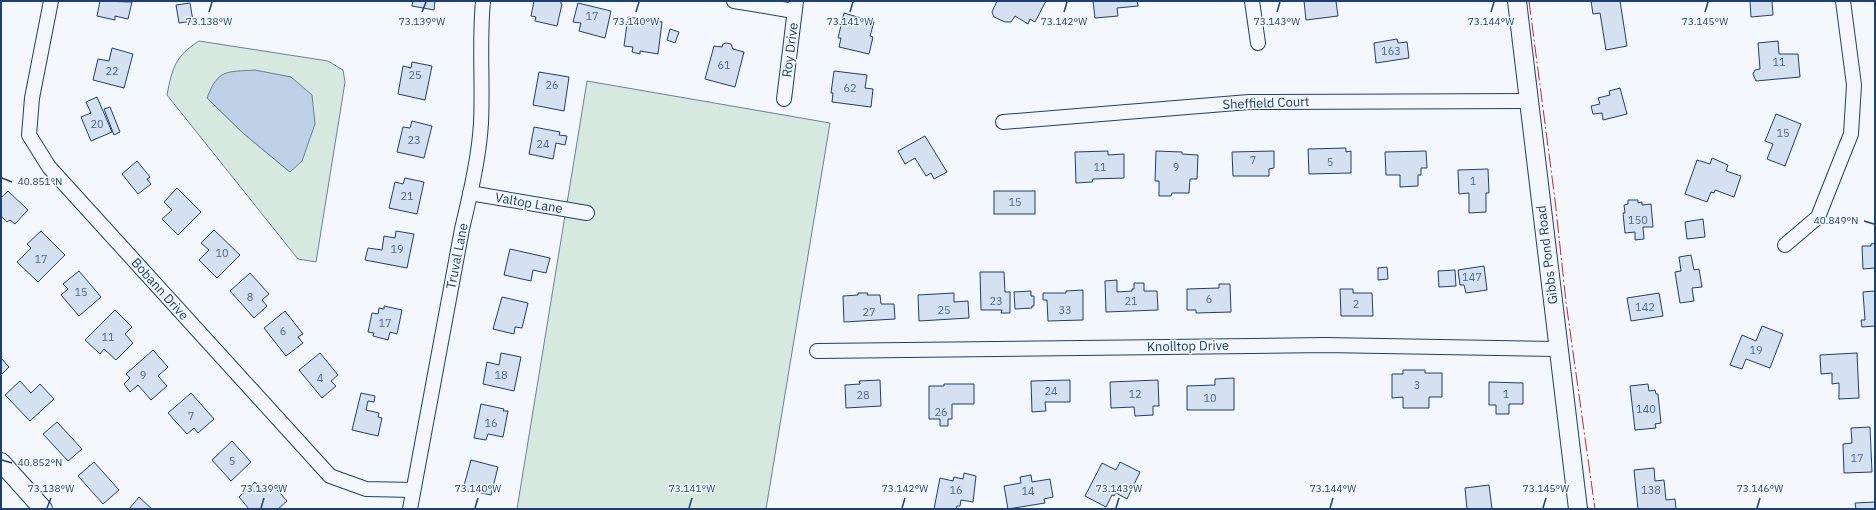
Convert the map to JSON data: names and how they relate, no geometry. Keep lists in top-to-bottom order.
{
  "streets": {
    "street": [
      "Roy Drive",
      "Sheffield Court",
      "Valtop Lane",
      "Gibbs Pond Road",
      "Truval Lane",
      "Bobann Drive",
      "Knolltop Drive"
    ]
  },
  "crossings": [
    ["Sheffield Court", "Gibbs Pond Road"],
    ["Valtop Lane", "Truval Lane"],
    ["Gibbs Pond Road", "Knolltop Drive"],
    ["Truval Lane", "Bobann Drive"]
  ],
  "house_numbers": [
    "17",
    "163",
    "11",
    "61",
    "22",
    "25",
    "26",
    "62",
    "20",
    "15",
    "23",
    "24",
    "7",
    "5",
    "11",
    "9",
    "1",
    "21",
    "15",
    "150",
    "19",
    "10",
    "17",
    "147",
    "15",
    "8",
    "6",
    "23",
    "21",
    "2",
    "142",
    "25",
    "33",
    "27",
    "17",
    "6",
    "11",
    "19",
    "9",
    "18",
    "4",
    "3",
    "24",
    "12",
    "1",
    "28",
    "10",
    "140",
    "26",
    "7",
    "16",
    "17",
    "5",
    "16",
    "138",
    "14"
  ],
  "coordinates": [
    "73.138°W",
    "73.139°W",
    "73.140°W",
    "73.141°W",
    "73.142°W",
    "73.143°W",
    "73.144°W",
    "73.145°W",
    "40.851°N",
    "40.849°N",
    "40.852°N",
    "73.146°W"
  ]
}
